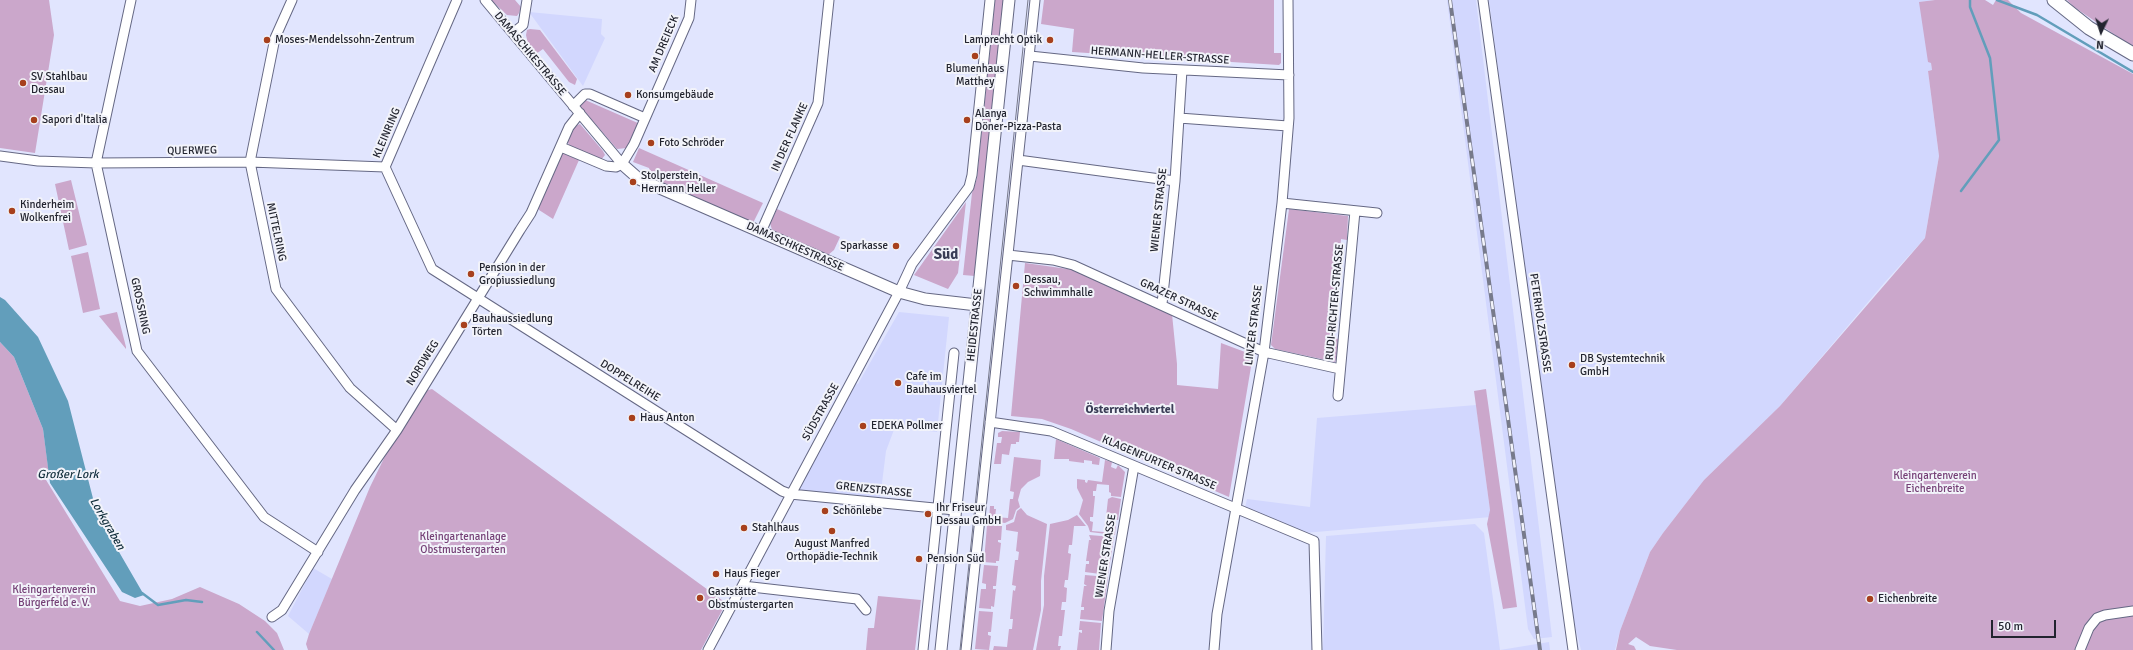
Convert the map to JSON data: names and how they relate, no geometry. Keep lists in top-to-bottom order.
{
  "streets": {
    "street": [
      "AM DREIECK",
      "DAMASCHKESTRASSE",
      "HERMANN-HELLER-STRASSE",
      "KLEINRING",
      "IN DER FLANKE",
      "QUERWEG",
      "WIENER STRASSE",
      "MITTELRING",
      "GRAZER STRASSE",
      "RUDI-RICHTER-STRASSE",
      "GROSSRING",
      "PETERHOLZSTRASSE",
      "HEIDESTRASSE",
      "LINZER STRASSE",
      "NORDWEG",
      "DOPPELREIHE",
      "SÜDSTRASSE",
      "KLAGENFURTER STRASSE",
      "GRENZSTRASSE"
    ]
  },
  "crossings": [
    ["AM DREIECK", "DAMASCHKESTRASSE"],
    ["DAMASCHKESTRASSE", "IN DER FLANKE"],
    ["DAMASCHKESTRASSE", "HEIDESTRASSE"],
    ["DAMASCHKESTRASSE", "NORDWEG"],
    ["DAMASCHKESTRASSE", "SÜDSTRASSE"],
    ["HERMANN-HELLER-STRASSE", "WIENER STRASSE"],
    ["HERMANN-HELLER-STRASSE", "LINZER STRASSE"],
    ["KLEINRING", "QUERWEG"],
    ["KLEINRING", "NORDWEG"],
    ["KLEINRING", "DOPPELREIHE"],
    ["QUERWEG", "MITTELRING"],
    ["QUERWEG", "GROSSRING"],
    ["WIENER STRASSE", "GRAZER STRASSE"],
    ["WIENER STRASSE", "KLAGENFURTER STRASSE"],
    ["MITTELRING", "NORDWEG"],
    ["GRAZER STRASSE", "RUDI-RICHTER-STRASSE"],
    ["GRAZER STRASSE", "LINZER STRASSE"],
    ["GROSSRING", "NORDWEG"],
    ["HEIDESTRASSE", "GRENZSTRASSE"],
    ["LINZER STRASSE", "KLAGENFURTER STRASSE"],
    ["NORDWEG", "DOPPELREIHE"],
    ["DOPPELREIHE", "SÜDSTRASSE"],
    ["DOPPELREIHE", "GRENZSTRASSE"],
    ["SÜDSTRASSE", "GRENZSTRASSE"]
  ],
  "districts": ["Süd", "Österreichviertel"],
  "water": ["Großer Lork", "Lorkgraben"],
  "parks": ["Kleingartenverein Eichenbreite", "Kleingartenanlage Obstmustergarten", "Kleingartenverein Bürgerfeld e. V."],
  "places": [
    "Moses-Mendelssohn-Zentrum",
    "Lamprecht Optik",
    "Blumenhaus Matthey",
    "SV Stahlbau Dessau",
    "Konsumgebäude",
    "Sapori d'Italia",
    "Alanya Döner-Pizza-Pasta",
    "Foto Schröder",
    "Stolperstein, Hermann Heller",
    "Kinderheim Wolkenfrei",
    "Sparkasse",
    "Pension in der Gropiussiedlung",
    "Dessau, Schwimmhalle",
    "Bauhaussiedlung Törten",
    "DB Systemtechnik GmbH",
    "Cafe im Bauhausviertel",
    "Haus Anton",
    "EDEKA Pollmer",
    "Schönlebe",
    "Ihr Friseur Dessau GmbH",
    "Stahlhaus",
    "August Manfred Orthopädie-Technik",
    "Pension Süd",
    "Haus Fieger",
    "Gaststätte Obstmustergarten",
    "Eichenbreite"
  ],
  "scale_bar": "50 m",
  "north": "bottom"
}
